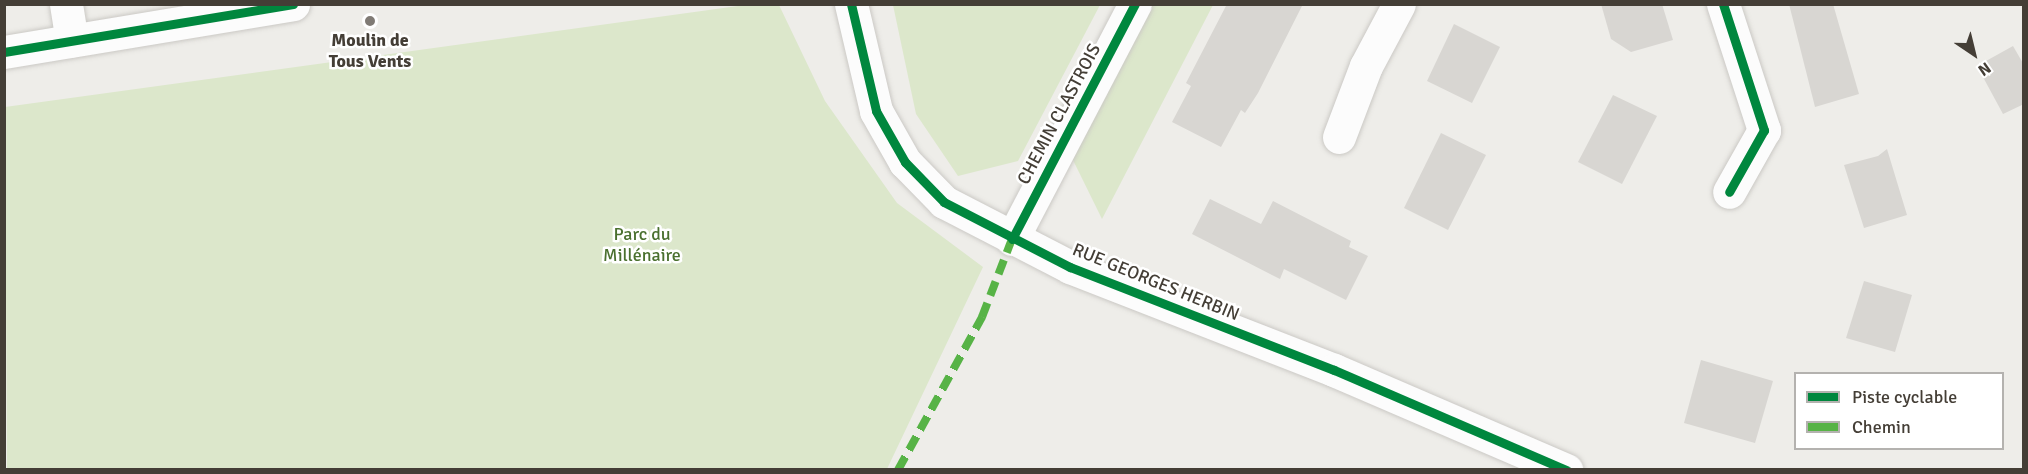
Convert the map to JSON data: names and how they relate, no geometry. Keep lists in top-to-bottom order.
{
  "streets": {
    "street": ["CHEMIN CLASTROIS", "RUE GEORGES HERBIN"]
  },
  "crossings": [
    ["CHEMIN CLASTROIS", "RUE GEORGES HERBIN"]
  ],
  "parks": ["Parc du Millénaire"],
  "places": ["Moulin de Tous Vents"],
  "legend": ["Piste cyclable", "Chemin"],
  "north": "bottom right"
}
